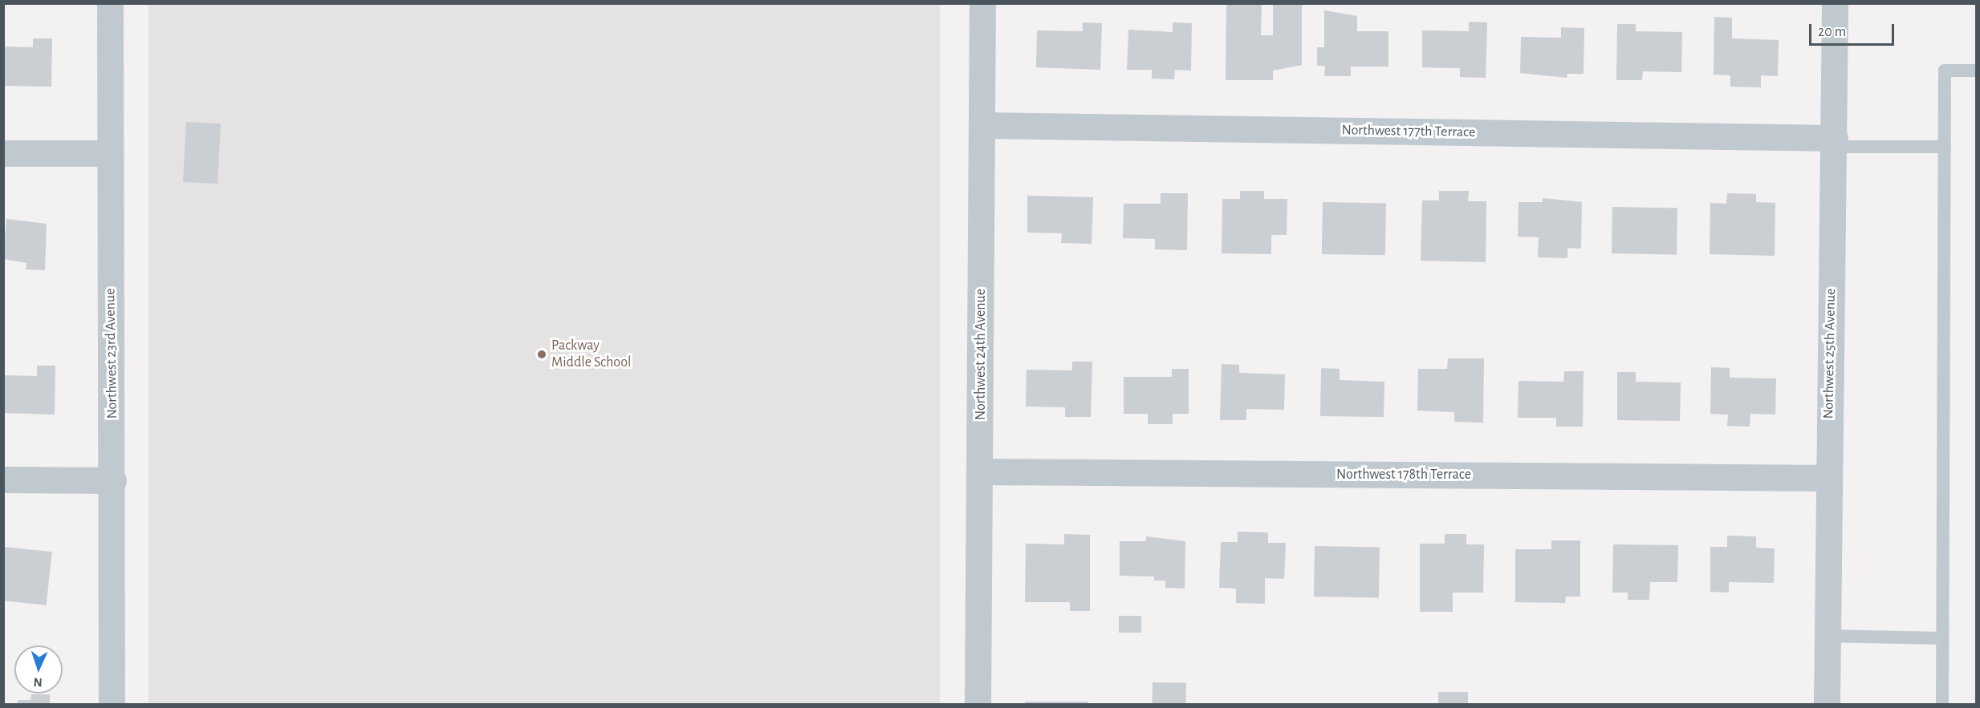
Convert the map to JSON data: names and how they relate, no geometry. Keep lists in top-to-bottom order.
{
  "streets": {
    "street": [
      "Northwest 177th Terrace",
      "Northwest 23rd Avenue",
      "Northwest 25th Avenue",
      "Northwest 24th Avenue",
      "Northwest 178th Terrace"
    ]
  },
  "crossings": [
    ["Northwest 177th Terrace", "Northwest 25th Avenue"],
    ["Northwest 177th Terrace", "Northwest 24th Avenue"],
    ["Northwest 25th Avenue", "Northwest 178th Terrace"],
    ["Northwest 24th Avenue", "Northwest 178th Terrace"]
  ],
  "places": ["Packway Middle School"],
  "scale_bar": "20 m",
  "north": "bottom"
}
